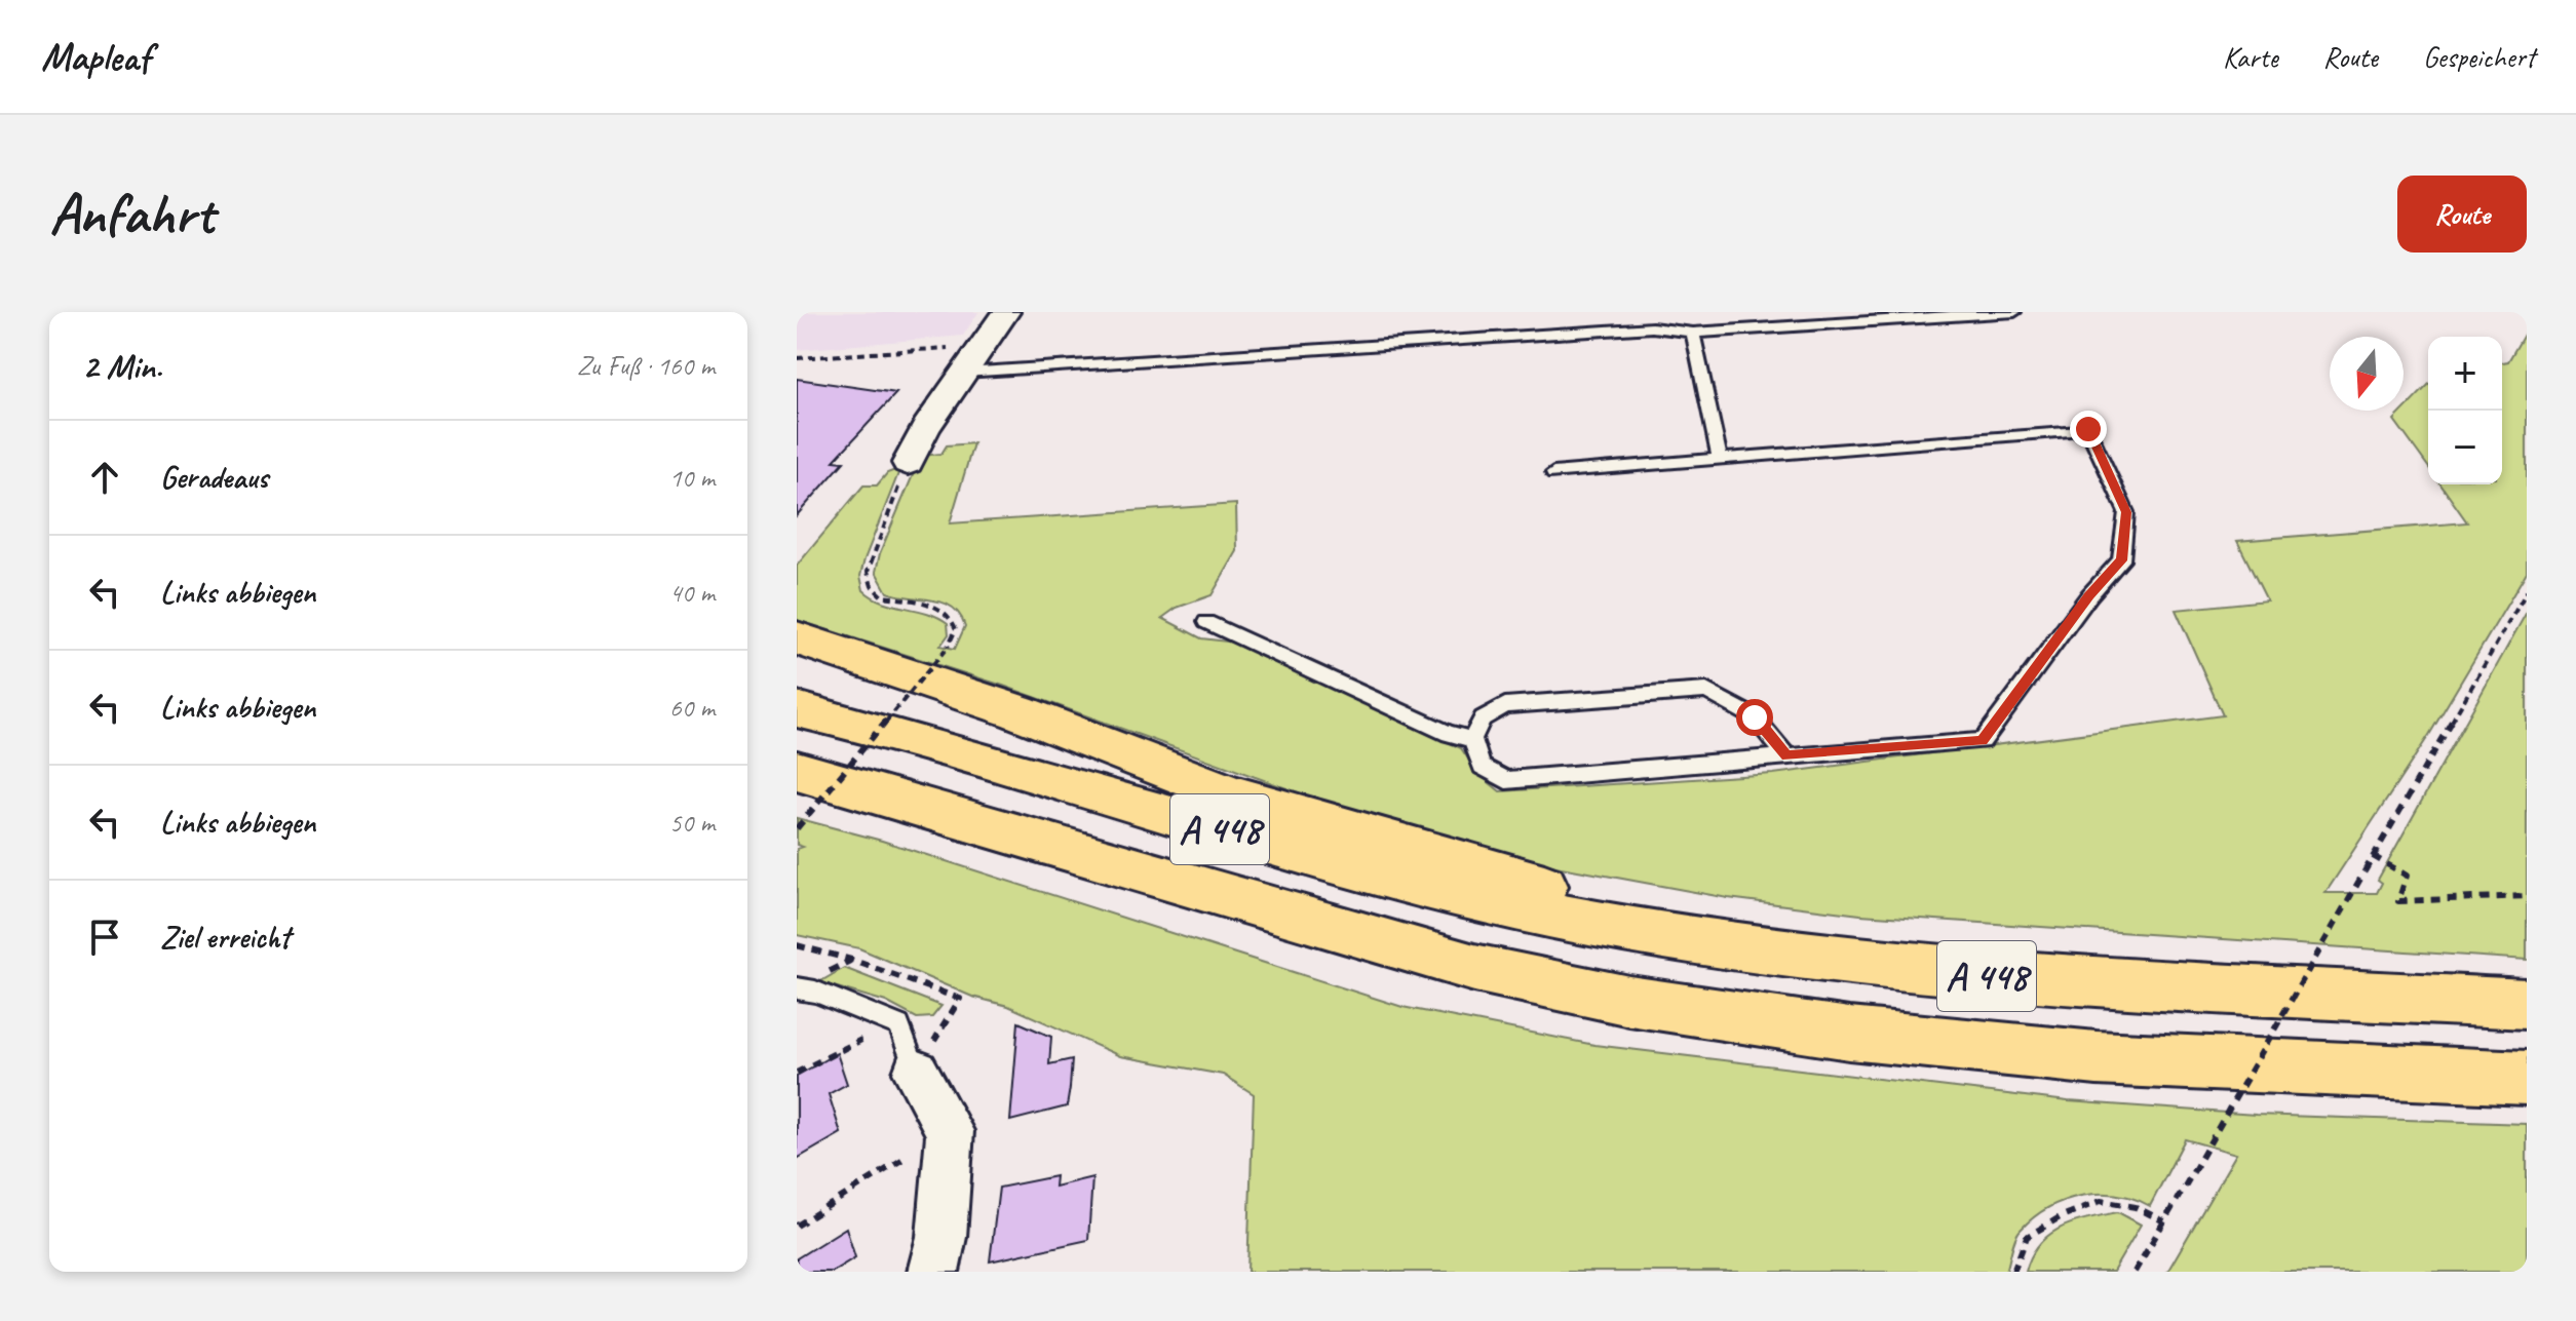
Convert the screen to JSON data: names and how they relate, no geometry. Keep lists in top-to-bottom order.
{
  "streets": {
    "highway": ["A 448"]
  },
  "north": "bottom",
  "page": {
    "header": "Mapleaf",
    "nav": ["Karte", "Route", "Gespeichert"],
    "buttons": "Route",
    "title": "Anfahrt",
    "heading": ["2 Min.", "Zu Fuß · 160 m"],
    "map_buttons": ["+", "−"],
    "list": [
      ["Geradeaus", "10 m"],
      ["Links abbiegen", "40 m"],
      ["Links abbiegen", "60 m"],
      ["Links abbiegen", "50 m"],
      "Ziel erreicht"
    ]
  }
}
